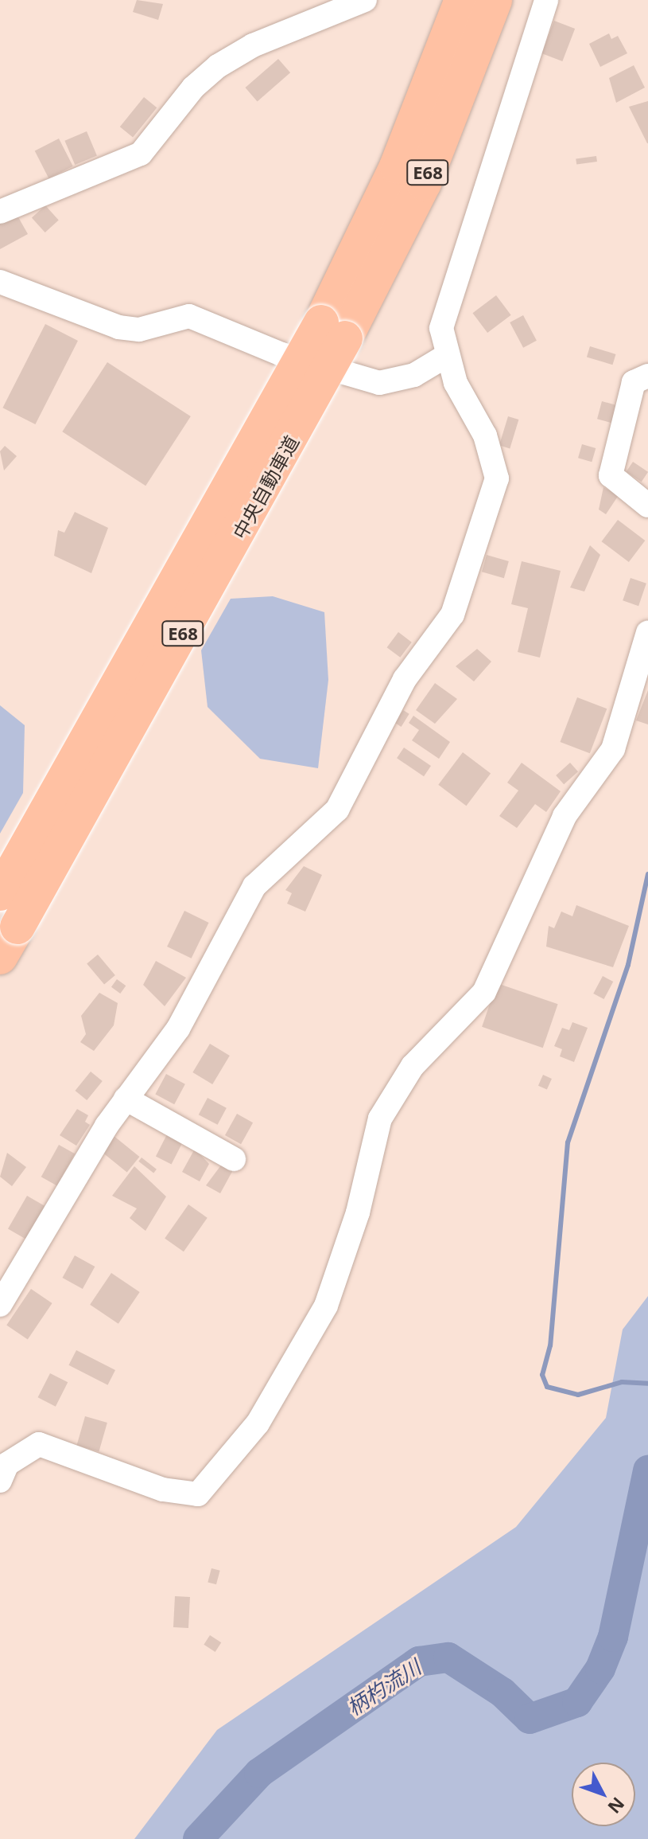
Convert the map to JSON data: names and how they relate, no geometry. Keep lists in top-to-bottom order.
{
  "streets": {
    "highway": ["E68", "中央自動車道"]
  },
  "water": ["柄杓流川"],
  "north": "bottom right"
}
